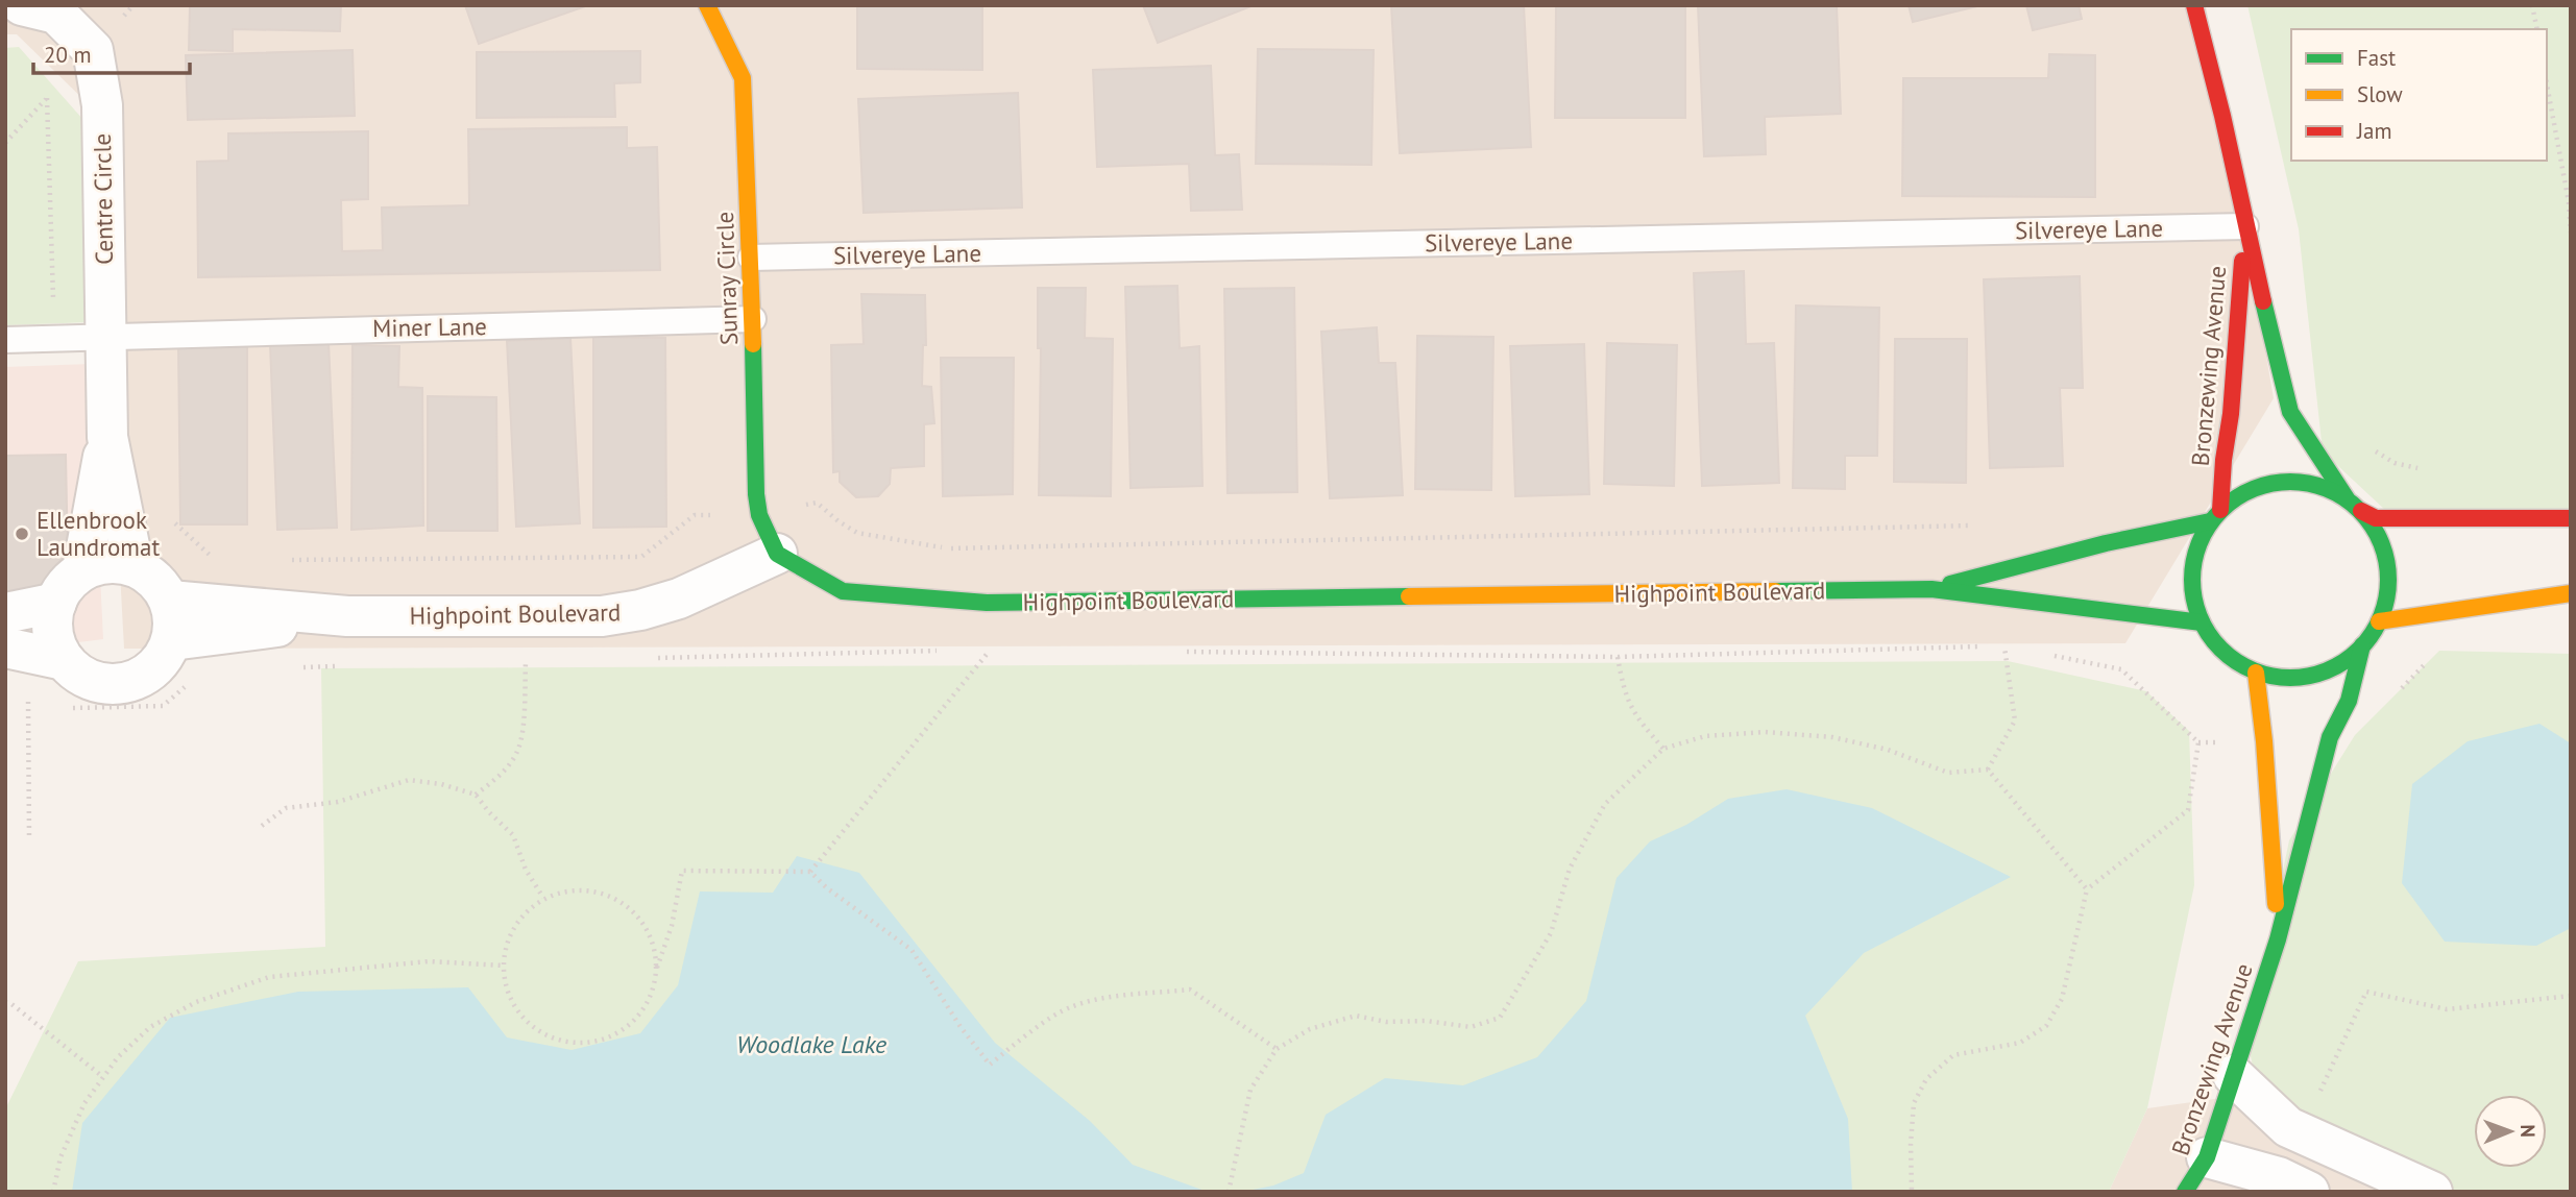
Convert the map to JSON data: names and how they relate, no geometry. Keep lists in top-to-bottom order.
{
  "streets": {
    "street": [
      "Centre Circle",
      "Sunray Circle",
      "Bronzewing Avenue",
      "Highpoint Boulevard"
    ],
    "lane": ["Silvereye Lane", "Miner Lane"]
  },
  "crossings": [
    ["Centre Circle", "Miner Lane"],
    ["Centre Circle", "Highpoint Boulevard"],
    ["Silvereye Lane", "Sunray Circle"],
    ["Silvereye Lane", "Bronzewing Avenue"],
    ["Sunray Circle", "Miner Lane"],
    ["Sunray Circle", "Highpoint Boulevard"],
    ["Bronzewing Avenue", "Highpoint Boulevard"]
  ],
  "water": ["Woodlake Lake"],
  "places": ["Ellenbrook Laundromat"],
  "legend": ["Fast", "Slow", "Jam"],
  "scale_bar": "20 m",
  "north": "right"
}
